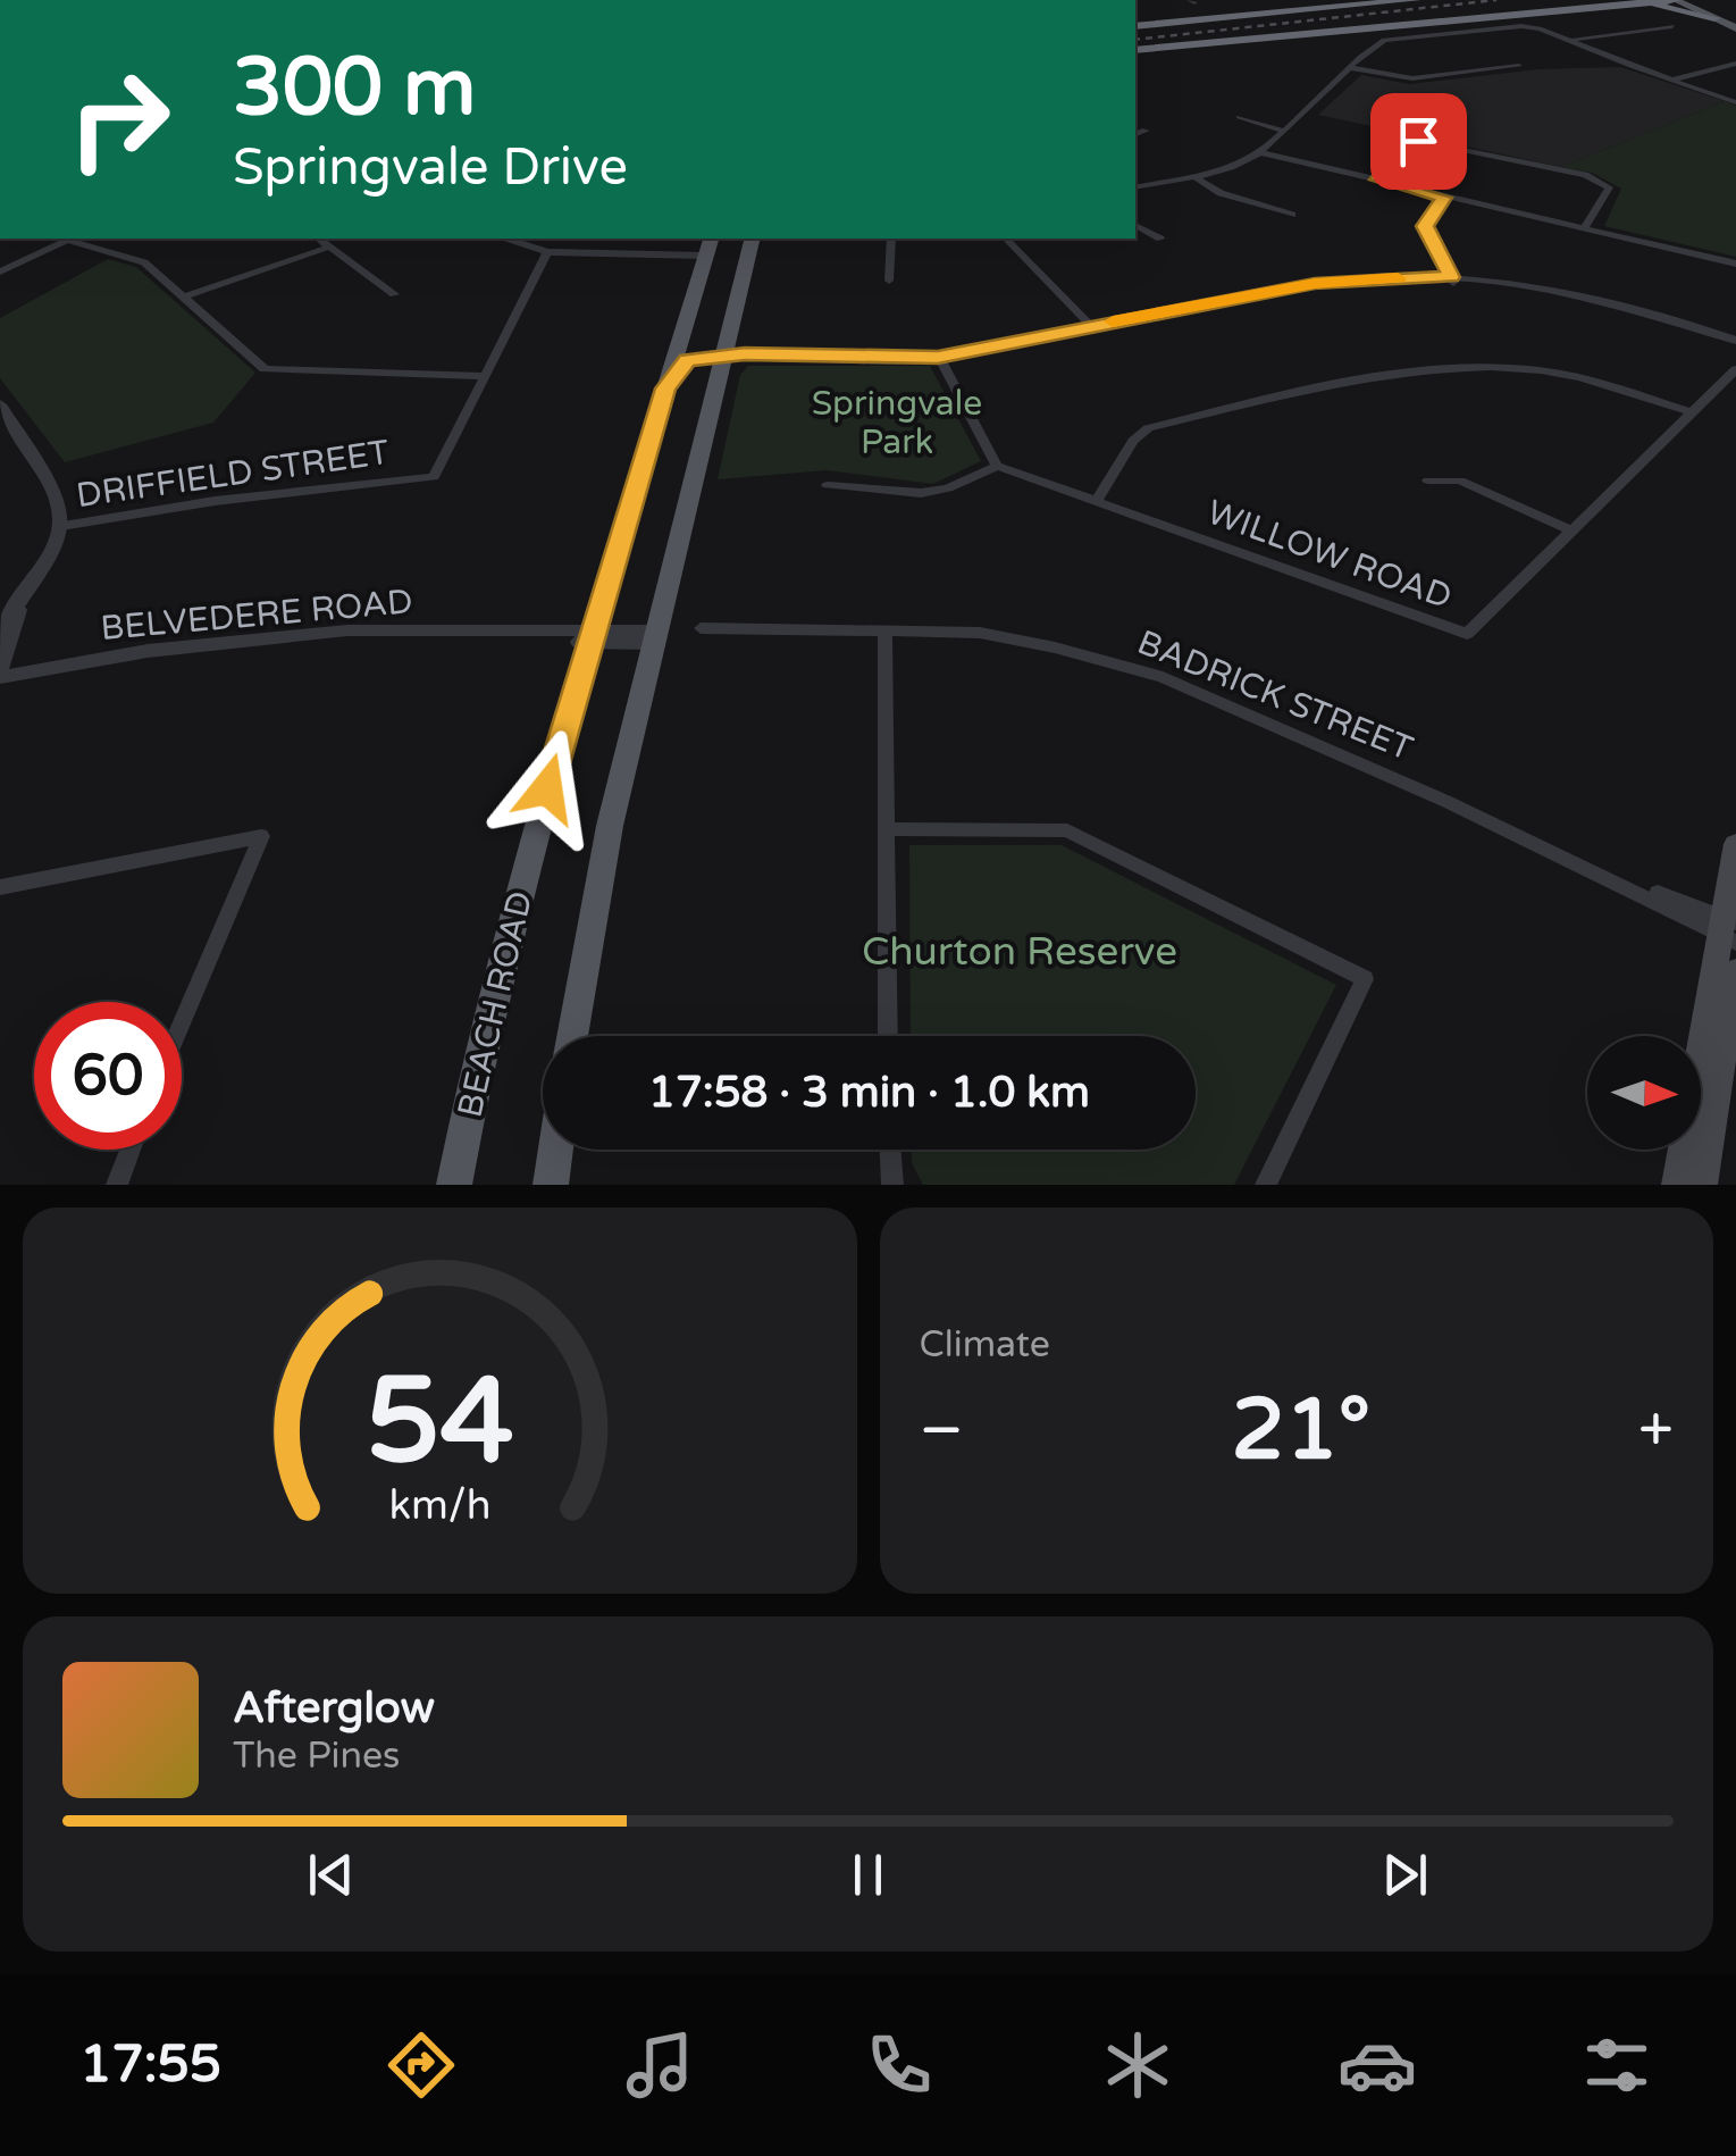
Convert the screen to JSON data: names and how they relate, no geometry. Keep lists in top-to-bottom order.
{
  "streets": {
    "main road": ["BEACH ROAD"],
    "street": [
      "DRIFFIELD STREET",
      "WILLOW ROAD",
      "BELVEDERE ROAD",
      "BADRICK STREET"
    ]
  },
  "crossings": [
    ["BELVEDERE ROAD", "BEACH ROAD"]
  ],
  "parks": ["Springvale Park", "Churton Reserve"],
  "north": "right",
  "page": {
    "turn": ["300 m", "Springvale Drive"],
    "limit": "60",
    "trip": "17:58 · 3 min · 1.0 km",
    "tile": "Climate",
    "heat": ["−", "21°", "+"],
    "song": ["Afterglow", "The Pines"],
    "tabs": "17:55",
    "gauge": ["54", "km/h"]
  }
}
